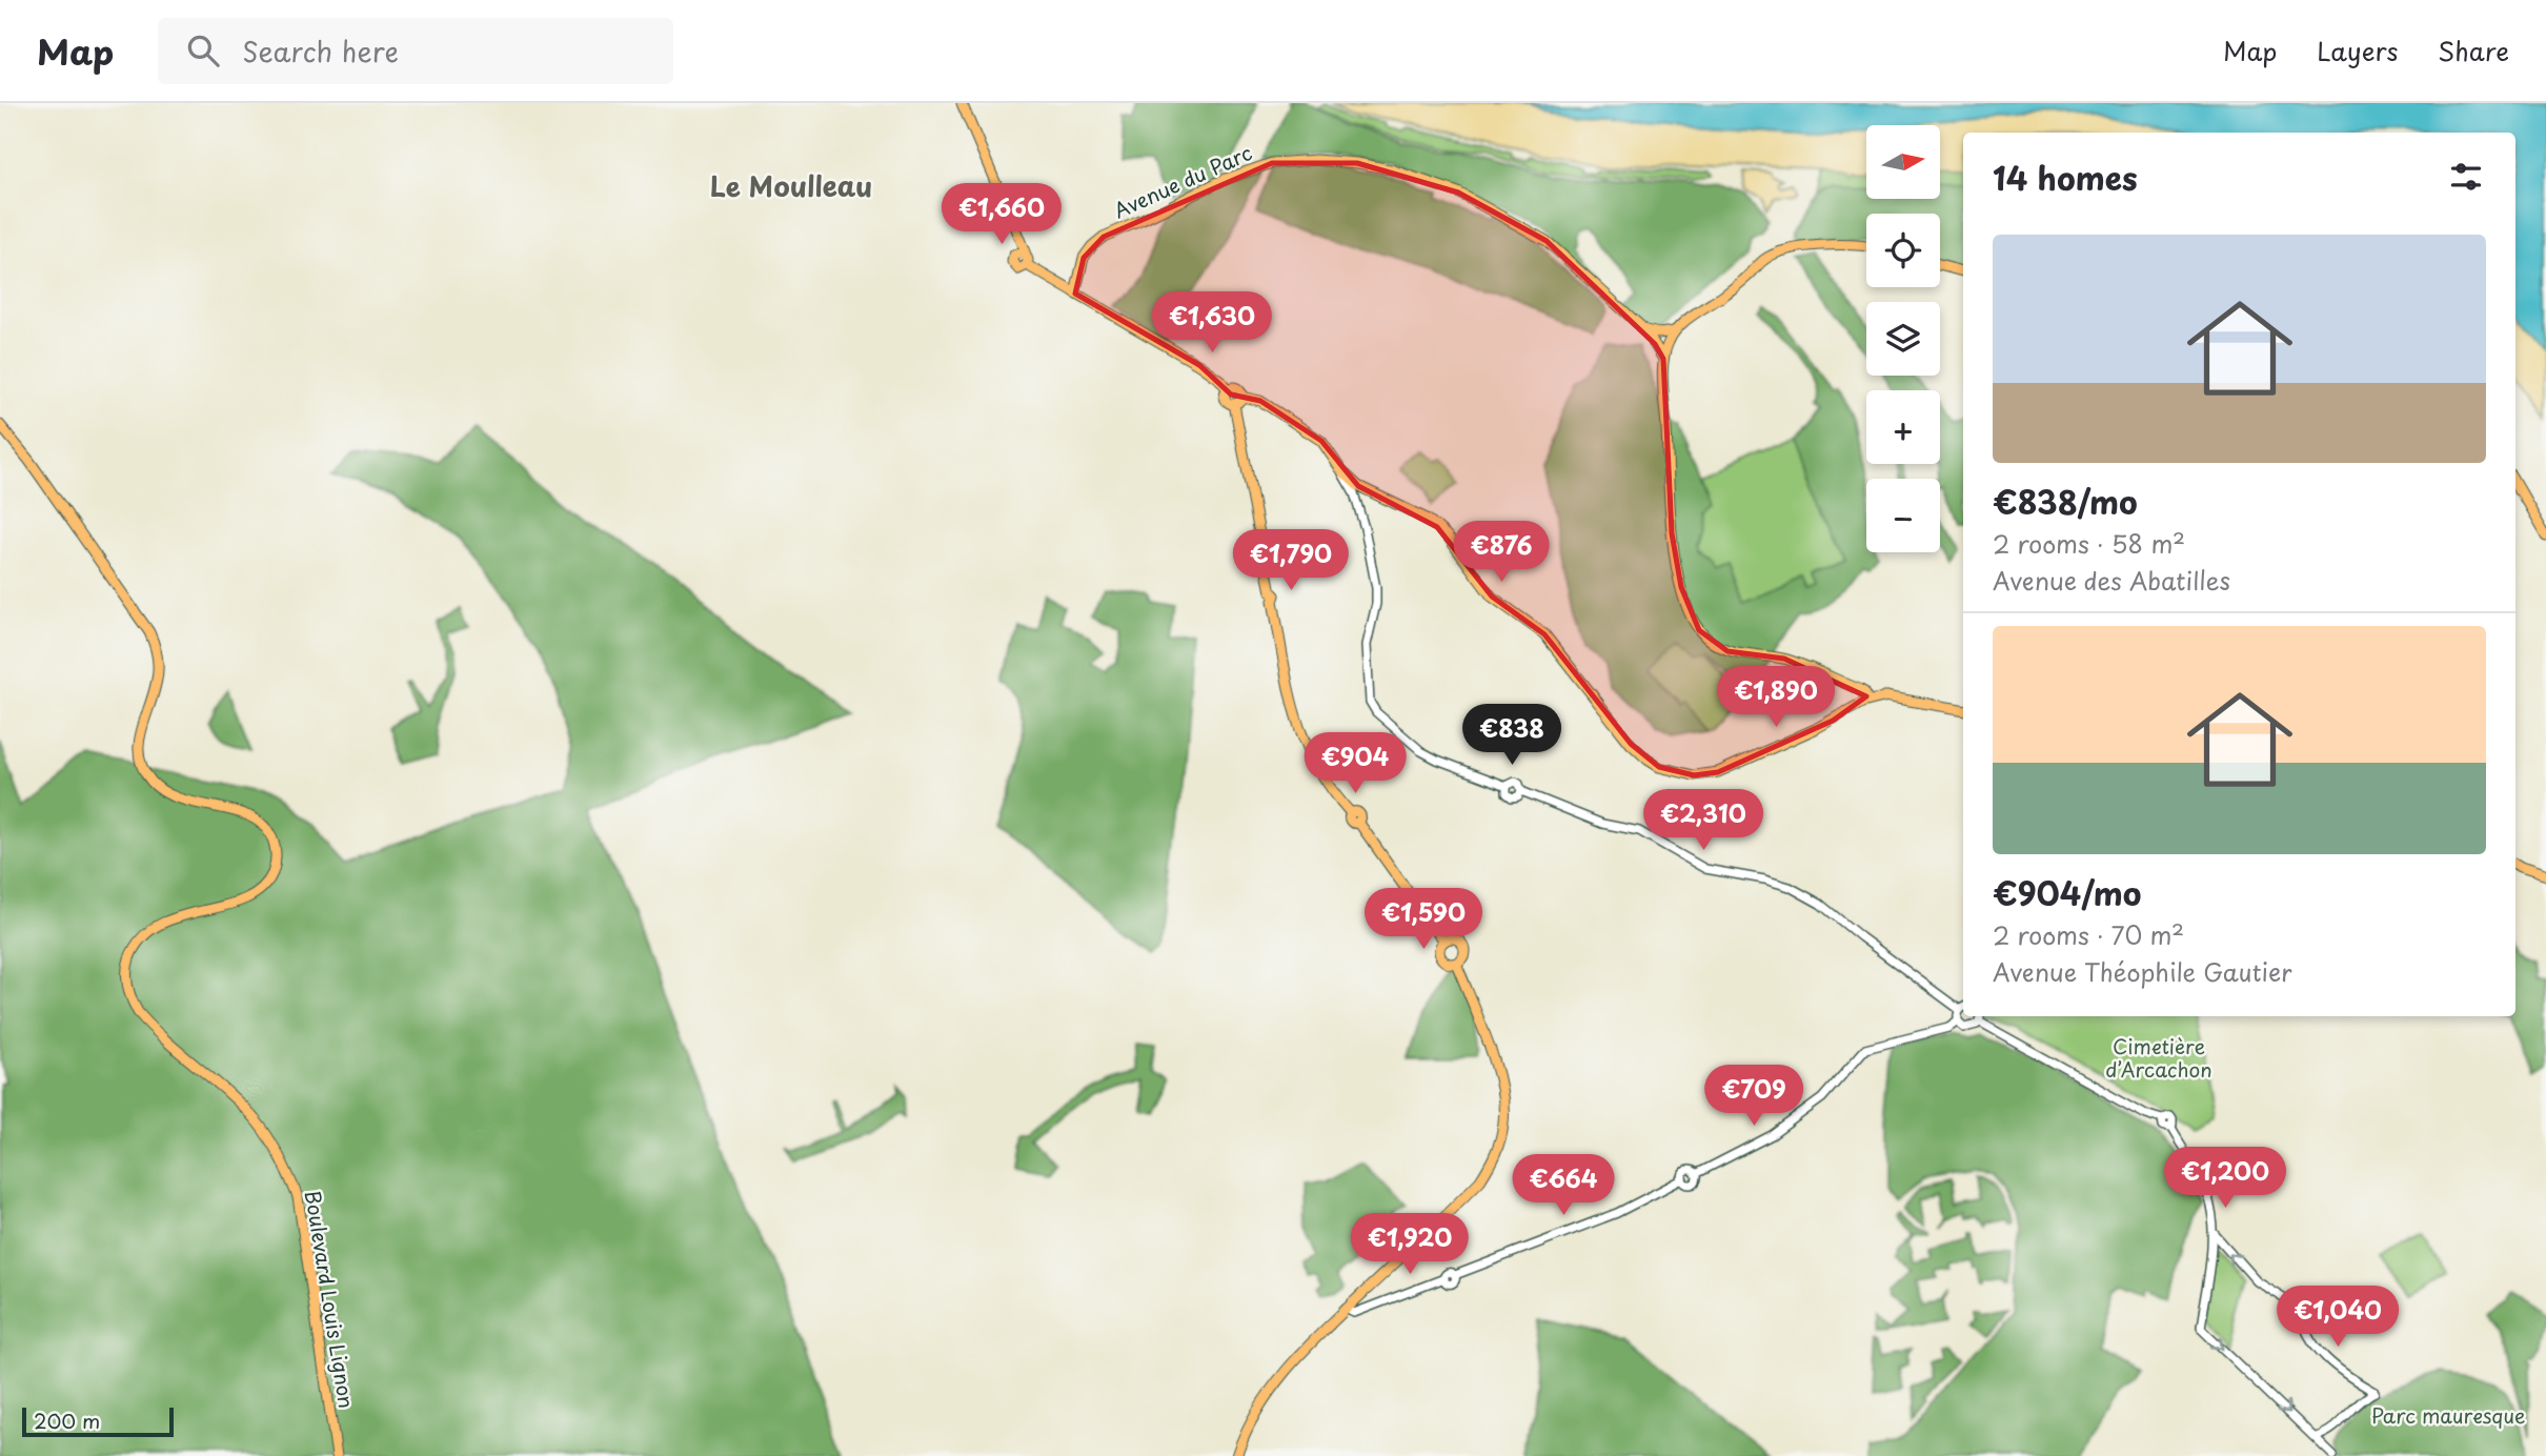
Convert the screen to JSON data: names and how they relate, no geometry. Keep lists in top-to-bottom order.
{
  "streets": {
    "main road": ["Avenue du Parc", "Boulevard Louis Lignon"]
  },
  "districts": ["Le Moulleau"],
  "parks": ["Cimetière d’Arcachon", "Parc mauresque"],
  "scale_bar": "200 m",
  "north": "right",
  "page": {
    "header": "Map",
    "search": "Search here",
    "nav": ["Map", "Layers", "Share"],
    "map_buttons": ["+", "−"],
    "heading": "14 homes",
    "price": [
      "€1,660",
      "€1,630",
      "€876",
      "€1,790",
      "€1,890",
      "€838",
      "€904",
      "€2,310",
      "€1,590",
      "€709",
      "€1,200",
      "€664",
      "€1,920",
      "€1,040"
    ],
    "list": [
      {
        "name": "€838/mo",
        "note": "2 rooms · 58 m² · Avenue des Abatilles"
      },
      {
        "name": "€904/mo",
        "note": "2 rooms · 70 m² · Avenue Théophile Gautier"
      }
    ],
    "scale": "200 m"
  }
}
